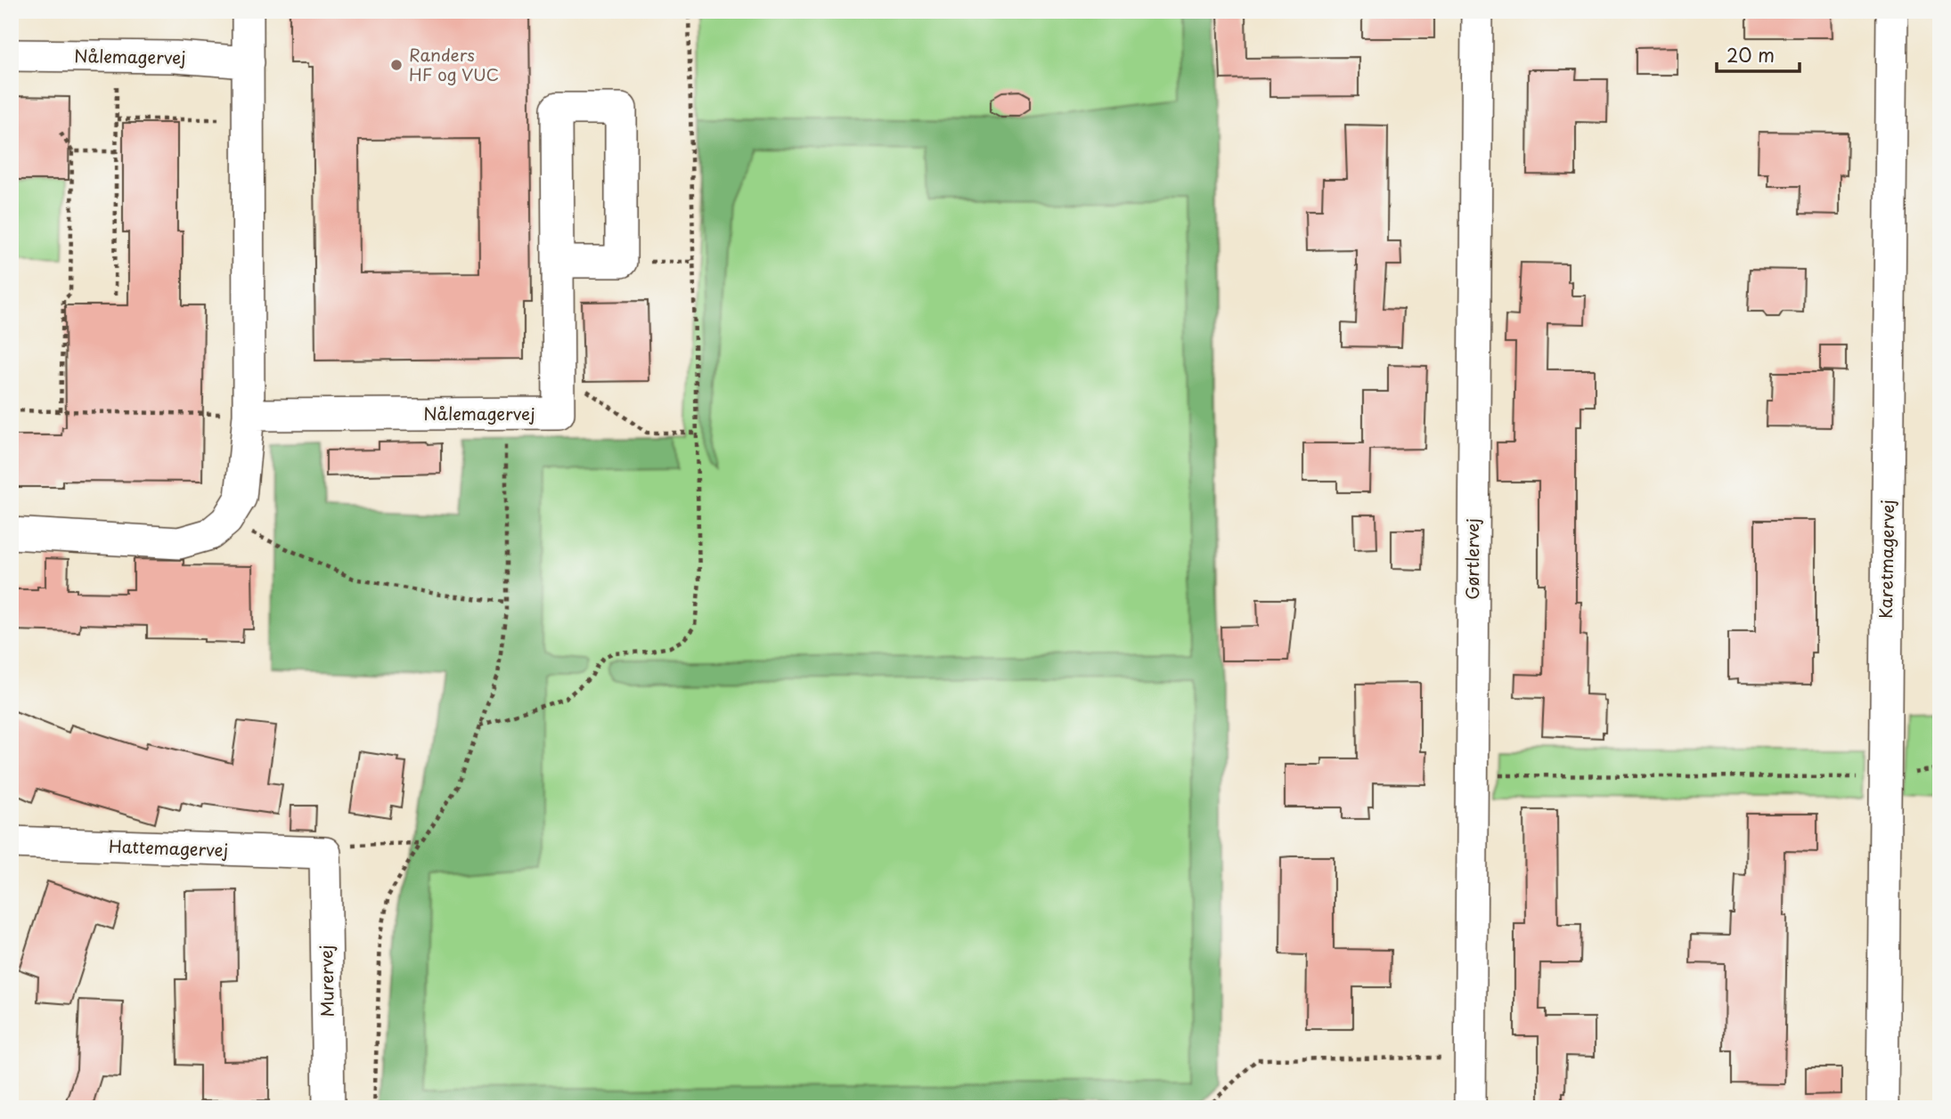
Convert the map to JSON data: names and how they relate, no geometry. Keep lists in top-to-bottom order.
{
  "streets": {
    "street": [
      "Nålemagervej",
      "Gørtlervej",
      "Karetmagervej",
      "Hattemagervej",
      "Murervej"
    ]
  },
  "crossings": [
    ["Hattemagervej", "Murervej"]
  ],
  "places": ["Randers HF og VUC"],
  "scale_bar": "20 m"
}
